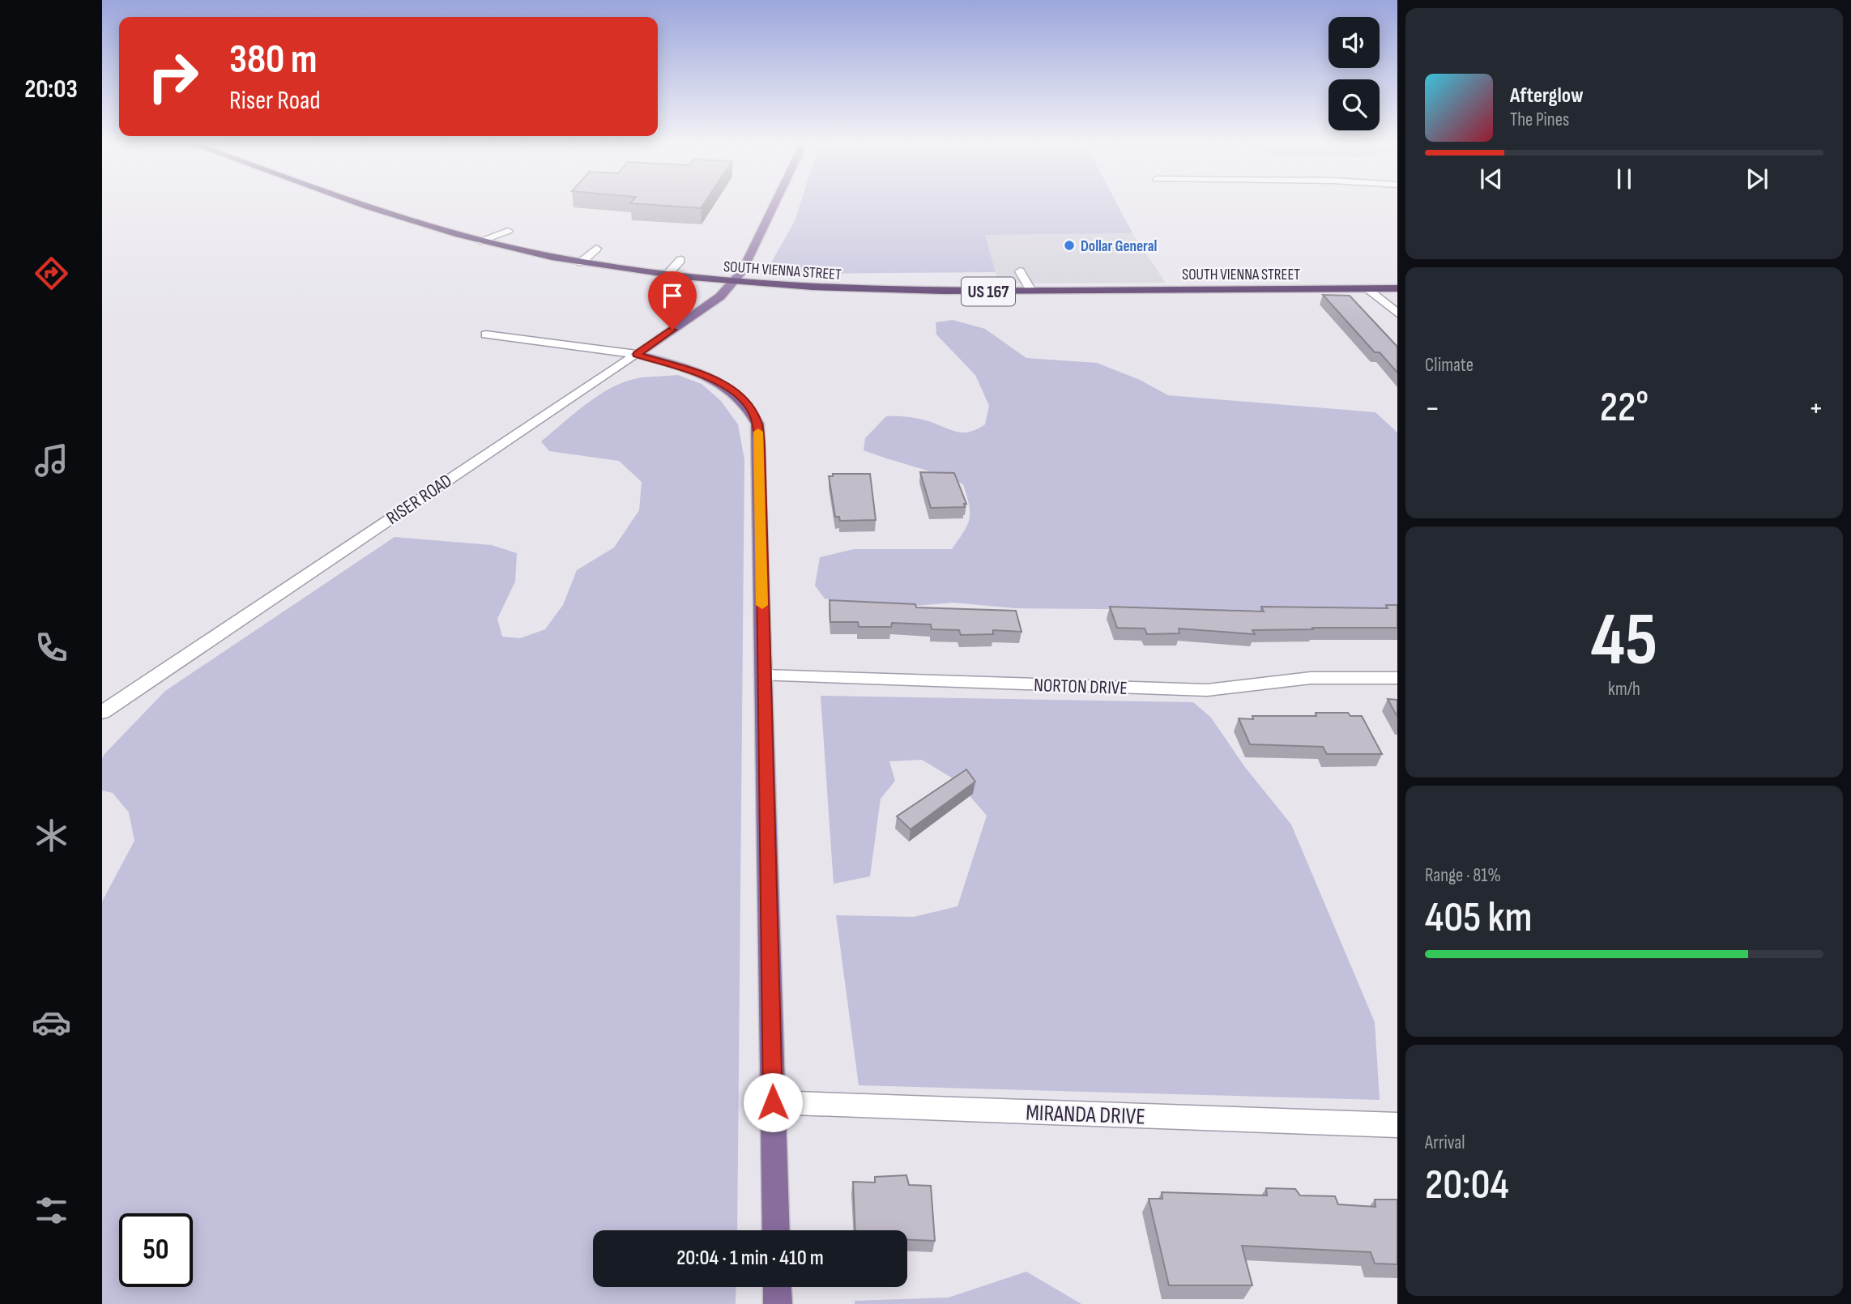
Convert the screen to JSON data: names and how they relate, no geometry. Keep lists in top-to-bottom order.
{
  "streets": {
    "highway": ["SOUTH VIENNA STREET", "US 167"],
    "main road": ["RISER ROAD"],
    "street": ["NORTON DRIVE", "MIRANDA DRIVE"]
  },
  "crossings": [
    ["SOUTH VIENNA STREET", "RISER ROAD"]
  ],
  "places": ["Dollar General"],
  "page": {
    "tabs": "20:03",
    "turn": ["380 m", "Riser Road"],
    "song": ["Afterglow", "The Pines"],
    "tile": [
      "Climate",
      ["45", "km/h"],
      ["Range · 81%", "405 km"],
      ["Arrival", "20:04"]
    ],
    "heat": ["−", "22°", "+"],
    "limit": "50",
    "trip": "20:04 · 1 min · 410 m"
  }
}
